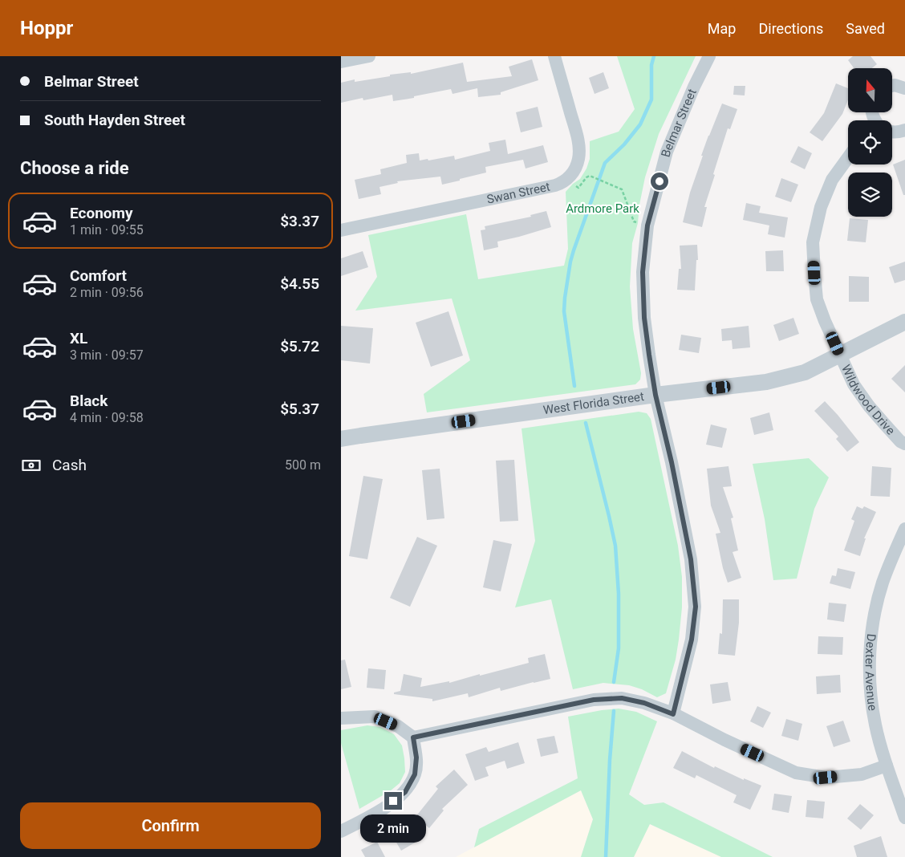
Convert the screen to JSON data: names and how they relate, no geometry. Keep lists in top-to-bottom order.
{
  "streets": {
    "street": [
      "Belmar Street",
      "Swan Street",
      "Wildwood Drive",
      "West Florida Street",
      "Dexter Avenue"
    ]
  },
  "crossings": [
    ["Belmar Street", "West Florida Street"],
    ["Wildwood Drive", "West Florida Street"]
  ],
  "parks": ["Ardmore Park"],
  "north": "top",
  "page": {
    "header": "Hoppr",
    "nav": ["Map", "Directions", "Saved"],
    "banner": ["Belmar Street", "South Hayden Street"],
    "heading": "Choose a ride",
    "list": [
      {
        "name": "Economy",
        "note": "1 min · 09:55",
        "value": "$3.37"
      },
      {
        "name": "Comfort",
        "note": "2 min · 09:56",
        "value": "$4.55"
      },
      {
        "name": "XL",
        "note": "3 min · 09:57",
        "value": "$5.72"
      },
      {
        "name": "Black",
        "note": "4 min · 09:58",
        "value": "$5.37"
      }
    ],
    "pay": ["Cash", "500 m"],
    "buttons": "Confirm",
    "bubble": "2 min"
  }
}
